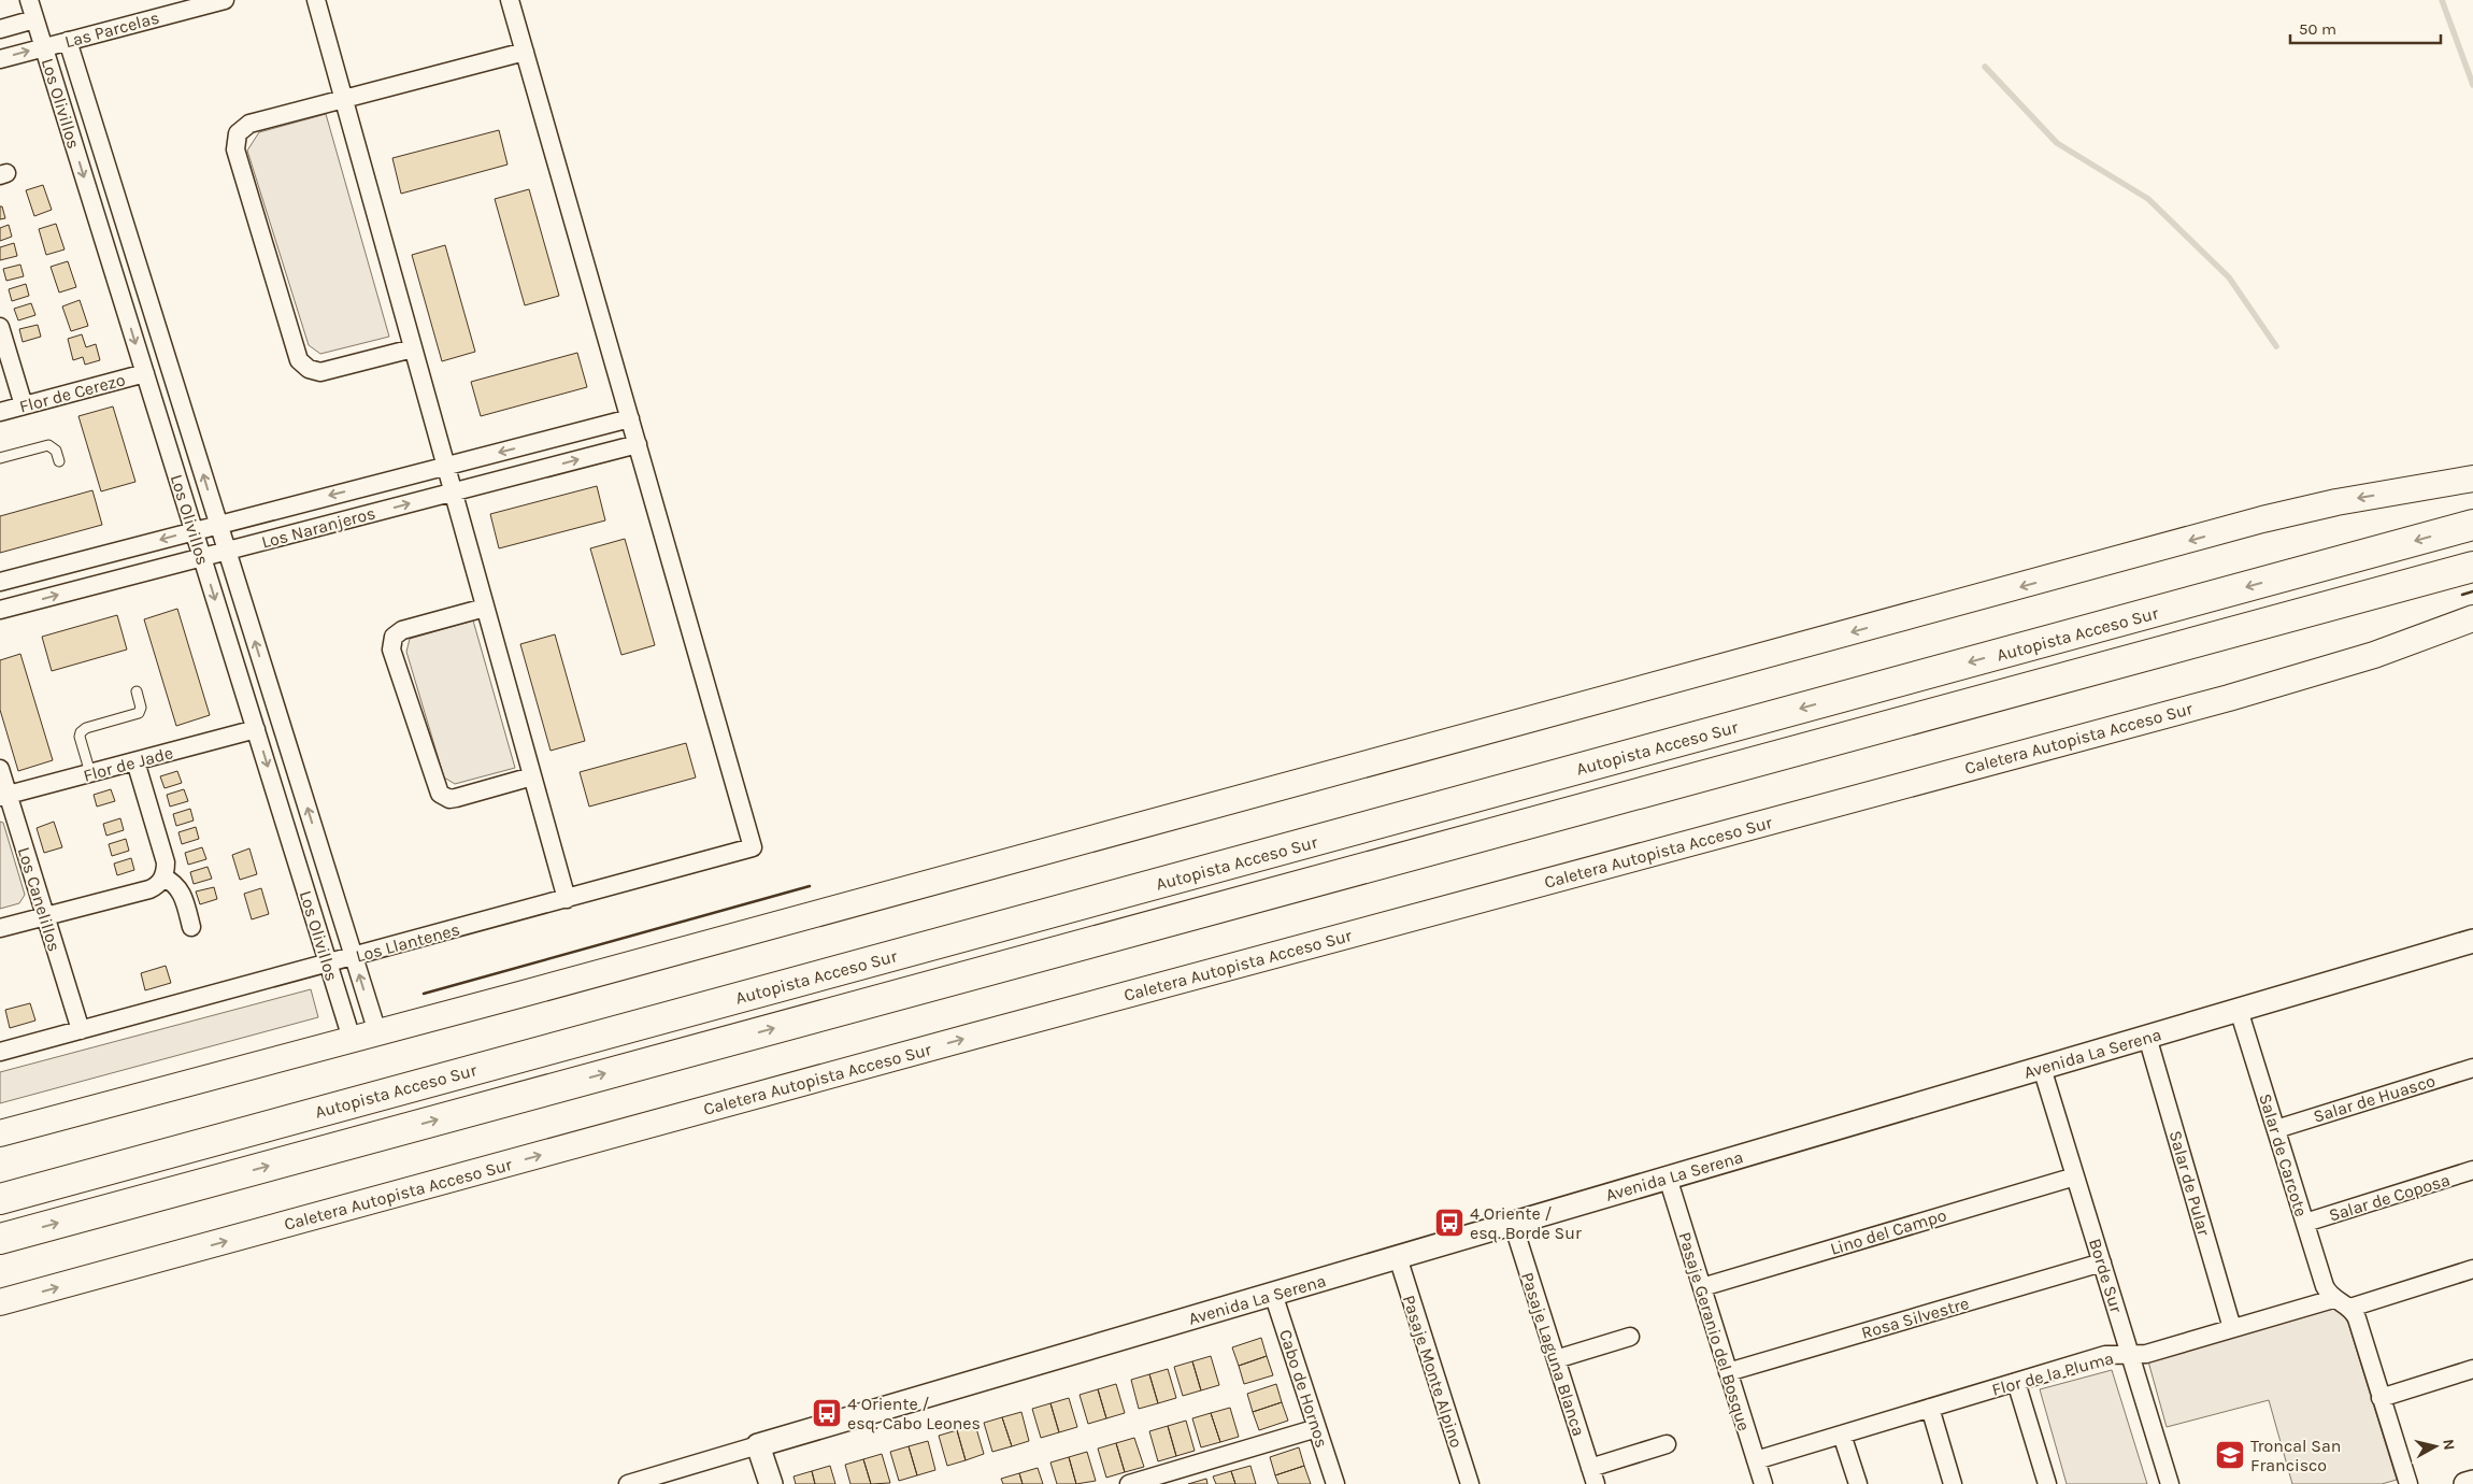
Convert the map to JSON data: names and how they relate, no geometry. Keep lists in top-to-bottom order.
{
  "streets": {
    "highway": ["Autopista Acceso Sur"],
    "main road": ["Caletera Autopista Acceso Sur"],
    "street": [
      "Las Parcelas",
      "Los Olivillos",
      "Flor de Cerezo",
      "Los Naranjeros",
      "Flor de Jade",
      "Los Canelillos",
      "Los Llantenes",
      "Avenida La Serena",
      "Salar de Huasco",
      "Salar de Carcote",
      "Salar de Pular",
      "Salar de Coposa",
      "Lino del Campo",
      "Borde Sur",
      "Rosa Silvestre",
      "Pasaje Geranio del Bosque",
      "Pasaje Laguna Blanca",
      "Pasaje Monte Alpino",
      "Flor de la Pluma",
      "Cabo de Hornos"
    ]
  },
  "crossings": [
    ["Las Parcelas", "Los Olivillos"],
    ["Los Olivillos", "Flor de Cerezo"],
    ["Los Olivillos", "Los Naranjeros"],
    ["Los Olivillos", "Flor de Jade"],
    ["Los Olivillos", "Los Llantenes"],
    ["Los Naranjeros", "Los Llantenes"],
    ["Flor de Jade", "Los Canelillos"],
    ["Los Canelillos", "Los Llantenes"],
    ["Avenida La Serena", "Salar de Carcote"],
    ["Avenida La Serena", "Salar de Pular"],
    ["Avenida La Serena", "Borde Sur"],
    ["Avenida La Serena", "Pasaje Geranio del Bosque"],
    ["Avenida La Serena", "Pasaje Laguna Blanca"],
    ["Avenida La Serena", "Pasaje Monte Alpino"],
    ["Avenida La Serena", "Cabo de Hornos"],
    ["Salar de Huasco", "Salar de Carcote"],
    ["Salar de Carcote", "Salar de Coposa"],
    ["Salar de Carcote", "Flor de la Pluma"],
    ["Salar de Pular", "Flor de la Pluma"],
    ["Lino del Campo", "Borde Sur"],
    ["Lino del Campo", "Pasaje Geranio del Bosque"],
    ["Borde Sur", "Rosa Silvestre"],
    ["Borde Sur", "Flor de la Pluma"],
    ["Rosa Silvestre", "Pasaje Geranio del Bosque"],
    ["Pasaje Geranio del Bosque", "Flor de la Pluma"]
  ],
  "places": {
    "bus stop": ["4 Oriente / esq. Borde Sur", "4 Oriente / esq. Cabo Leones"],
    "school or university": ["Troncal San Francisco"]
  },
  "scale_bar": "50 m",
  "north": "right"
}
